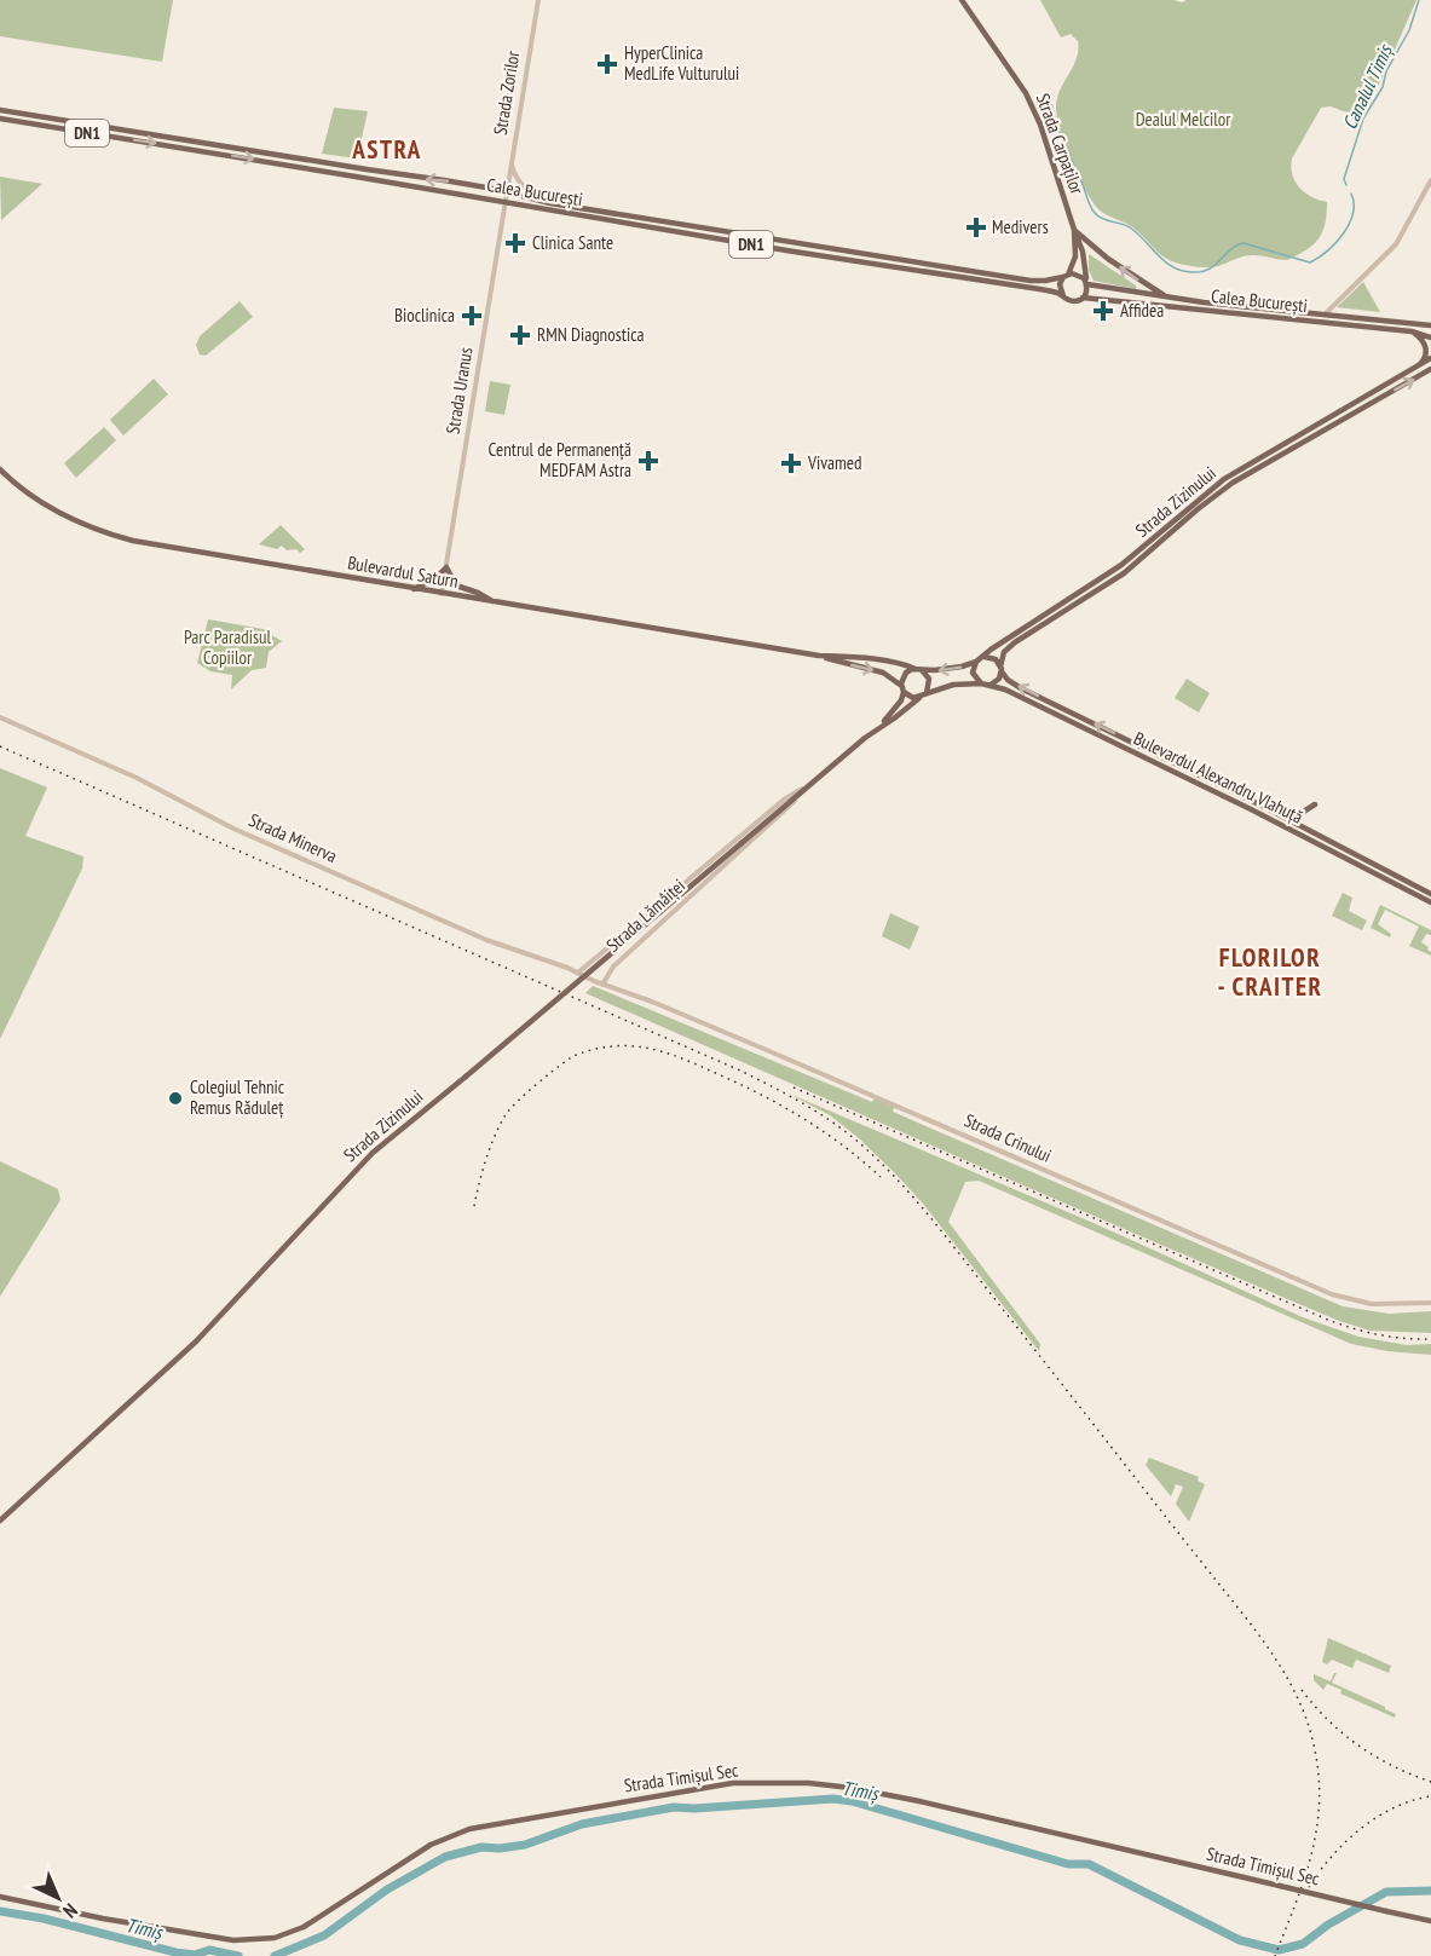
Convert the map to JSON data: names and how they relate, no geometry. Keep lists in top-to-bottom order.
{
  "streets": {
    "main road": [
      "DN1",
      "Strada Carpaților",
      "Calea București",
      "Strada Zizinului",
      "Bulevardul Saturn",
      "Bulevardul Alexandru Vlahuță",
      "Strada Timișul Sec"
    ],
    "street": [
      "Strada Zorilor",
      "Strada Uranus",
      "Strada Minerva",
      "Strada Lămâiței",
      "Strada Crinului"
    ]
  },
  "crossings": [
    ["Strada Zorilor", "Calea București"],
    ["Strada Zorilor", "Strada Uranus"],
    ["DN1", "Strada Carpaților"],
    ["DN1", "Calea București"],
    ["Strada Carpaților", "Calea București"],
    ["Calea București", "Strada Uranus"],
    ["Strada Uranus", "Bulevardul Saturn"],
    ["Strada Zizinului", "Bulevardul Saturn"],
    ["Strada Zizinului", "Bulevardul Alexandru Vlahuță"],
    ["Strada Zizinului", "Strada Minerva"],
    ["Strada Zizinului", "Strada Lămâiței"],
    ["Strada Zizinului", "Strada Crinului"],
    ["Bulevardul Saturn", "Bulevardul Alexandru Vlahuță"],
    ["Strada Minerva", "Strada Crinului"],
    ["Strada Lămâiței", "Strada Crinului"]
  ],
  "districts": ["ASTRA", "FLORILOR - CRAITER"],
  "water": ["Canalul Timiș", "Timiș"],
  "parks": ["Dealul Melcilor", "Parc Paradisul Copiilor"],
  "places": {
    "health": [
      "HyperClinica MedLife Vulturului",
      "Medivers",
      "Clinica Sante",
      "Affidea",
      "Bioclinica",
      "RMN Diagnostica",
      "Centrul de Permanență MEDFAM Astra",
      "Vivamed"
    ],
    "other": ["Colegiul Tehnic Remus Răduleț"]
  },
  "north": "bottom right"
}
